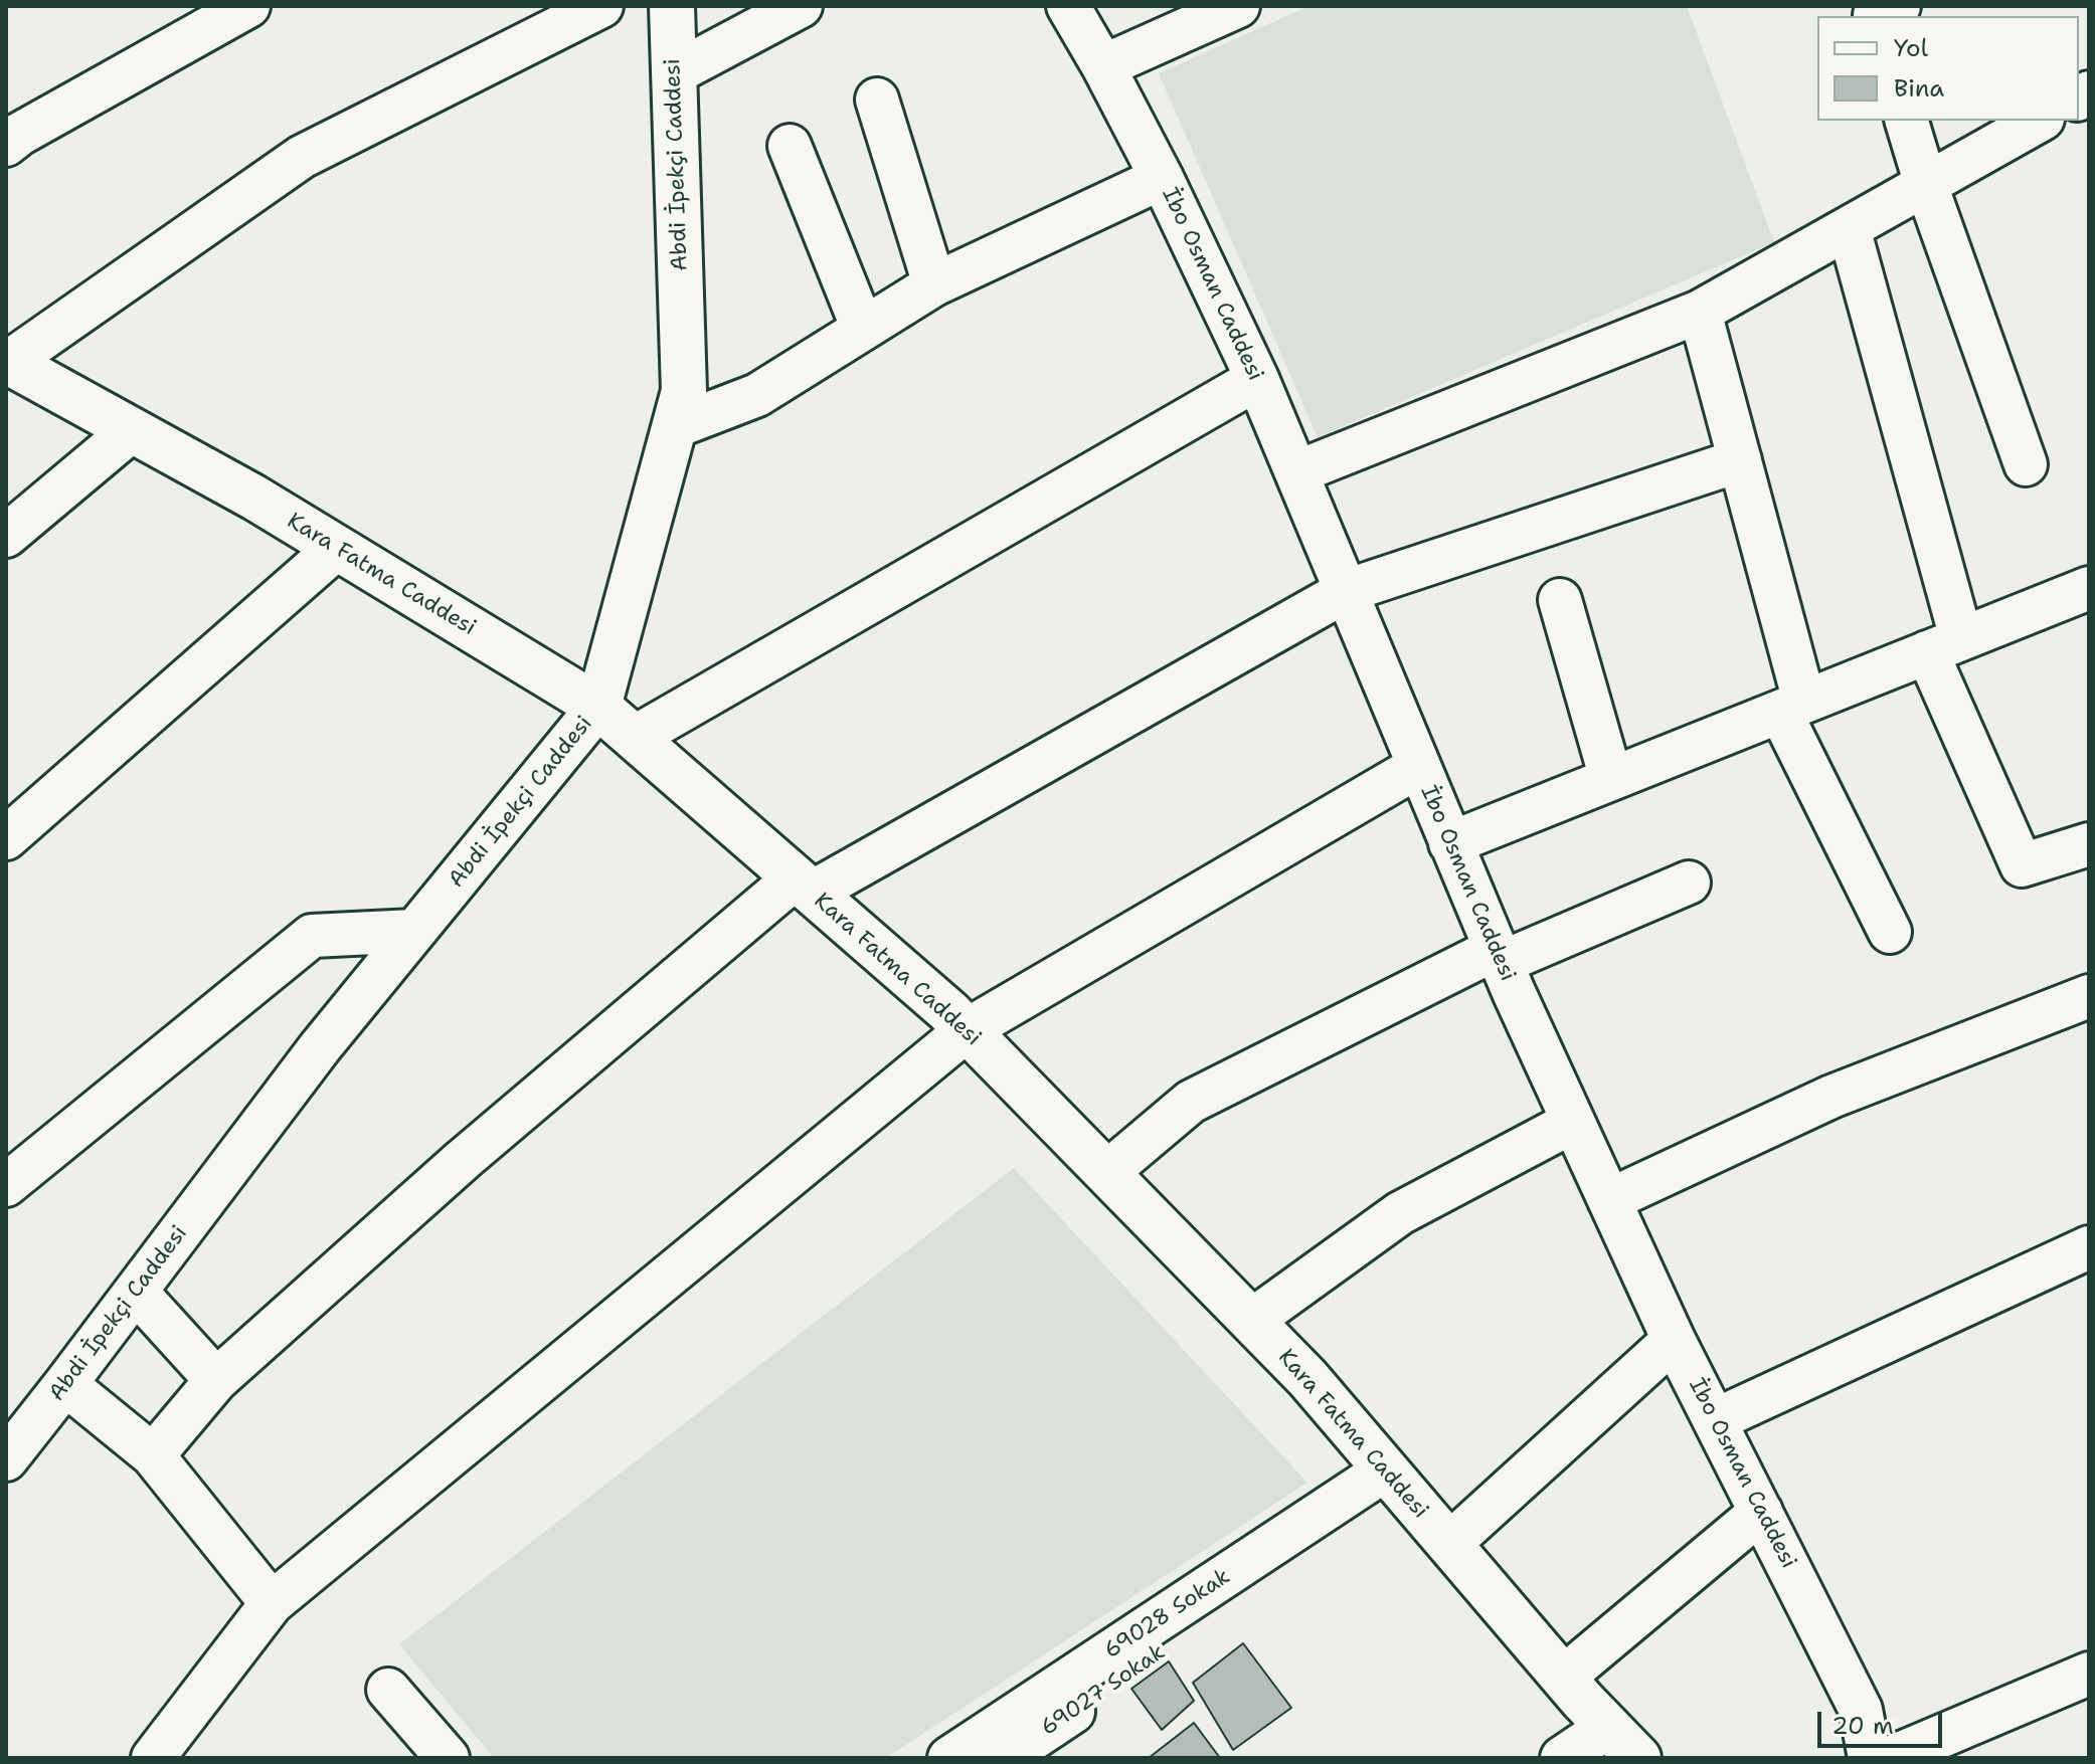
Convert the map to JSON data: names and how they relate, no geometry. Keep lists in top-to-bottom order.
{
  "streets": {
    "main road": ["Abdi İpekçi Caddesi", "Kara Fatma Caddesi"],
    "street": ["İbo Osman Caddesi", "69028 Sokak", "69027 Sokak"]
  },
  "crossings": [
    ["Abdi İpekçi Caddesi", "Kara Fatma Caddesi"],
    ["Kara Fatma Caddesi", "69028 Sokak"],
    ["Kara Fatma Caddesi", "69027 Sokak"],
    ["69028 Sokak", "69027 Sokak"]
  ],
  "legend": ["Yol", "Bina"],
  "scale_bar": "20 m"
}
